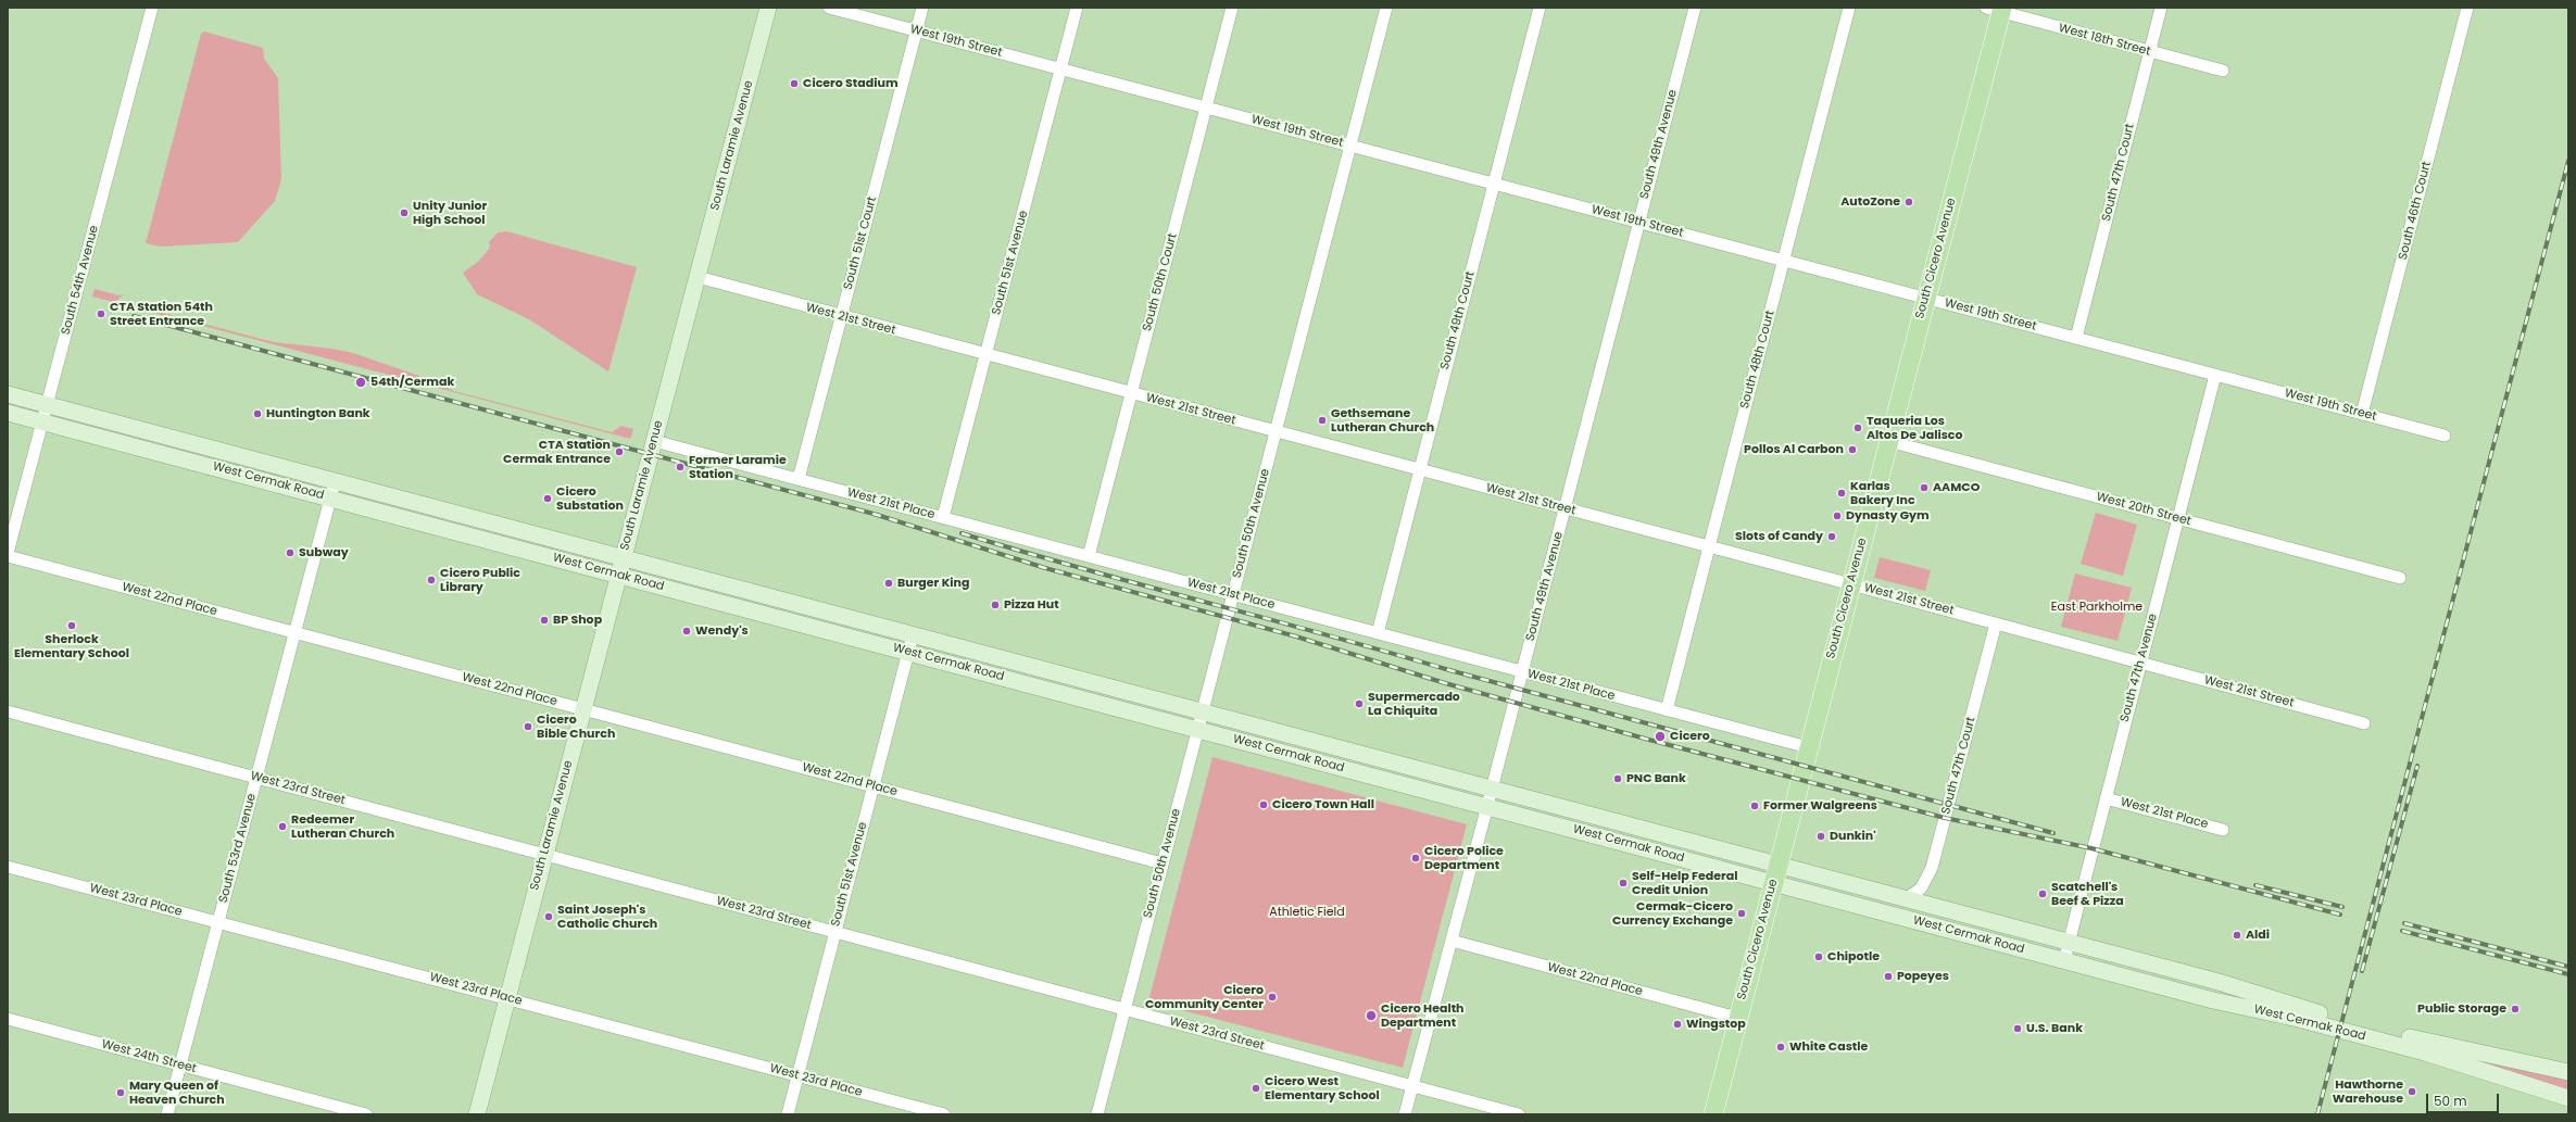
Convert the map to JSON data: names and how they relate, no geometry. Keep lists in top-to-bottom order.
{
  "streets": {
    "main road": ["South Laramie Avenue", "South Cicero Avenue", "West Cermak Road"],
    "street": [
      "West 18th Street",
      "West 19th Street",
      "South 49th Avenue",
      "South 47th Court",
      "South 46th Court",
      "South 51st Court",
      "South 51st Avenue",
      "South 54th Avenue",
      "South 50th Court",
      "West 21st Street",
      "South 49th Court",
      "South 48th Court",
      "West 21st Place",
      "West 20th Street",
      "South 50th Avenue",
      "West 22nd Place",
      "South 47th Avenue",
      "West 23rd Street",
      "South 53rd Avenue",
      "West 23rd Place",
      "West 24th Street"
    ]
  },
  "crossings": [
    ["West 18th Street", "South 47th Court"],
    ["West 18th Street", "South Cicero Avenue"],
    ["West 19th Street", "South 49th Avenue"],
    ["West 19th Street", "South 47th Court"],
    ["West 19th Street", "South 46th Court"],
    ["West 19th Street", "South 51st Court"],
    ["West 19th Street", "South Cicero Avenue"],
    ["West 19th Street", "South 51st Avenue"],
    ["West 19th Street", "South 50th Court"],
    ["West 19th Street", "South 49th Court"],
    ["West 19th Street", "South 48th Court"],
    ["West 19th Street", "South 50th Avenue"],
    ["West 19th Street", "South 47th Avenue"],
    ["South 49th Avenue", "West 21st Street"],
    ["South 49th Avenue", "West Cermak Road"],
    ["South 49th Avenue", "West 21st Place"],
    ["South 49th Avenue", "West 22nd Place"],
    ["South 49th Avenue", "West 23rd Street"],
    ["South Laramie Avenue", "West 21st Street"],
    ["South Laramie Avenue", "West Cermak Road"],
    ["South Laramie Avenue", "West 21st Place"],
    ["South Laramie Avenue", "West 22nd Place"],
    ["South Laramie Avenue", "West 23rd Street"],
    ["South Laramie Avenue", "West 23rd Place"],
    ["South 47th Court", "West 21st Street"],
    ["South 47th Court", "West Cermak Road"],
    ["South 51st Court", "West 21st Street"],
    ["South 51st Court", "West 21st Place"],
    ["South Cicero Avenue", "West 21st Street"],
    ["South Cicero Avenue", "West Cermak Road"],
    ["South Cicero Avenue", "West 21st Place"],
    ["South Cicero Avenue", "West 20th Street"],
    ["South Cicero Avenue", "West 22nd Place"],
    ["South 51st Avenue", "West 21st Street"],
    ["South 51st Avenue", "West Cermak Road"],
    ["South 51st Avenue", "West 21st Place"],
    ["South 51st Avenue", "West 22nd Place"],
    ["South 51st Avenue", "West 23rd Street"],
    ["South 51st Avenue", "West 23rd Place"],
    ["South 54th Avenue", "West Cermak Road"],
    ["South 50th Court", "West 21st Street"],
    ["South 50th Court", "West 21st Place"],
    ["West 21st Street", "South 49th Court"],
    ["West 21st Street", "South 48th Court"],
    ["West 21st Street", "South 50th Avenue"],
    ["West 21st Street", "South 47th Avenue"],
    ["South 49th Court", "West 21st Place"],
    ["South 48th Court", "West 21st Place"],
    ["West Cermak Road", "South 50th Avenue"],
    ["West Cermak Road", "South 47th Avenue"],
    ["West Cermak Road", "South 53rd Avenue"],
    ["West 21st Place", "South 50th Avenue"],
    ["West 21st Place", "South 47th Avenue"],
    ["West 20th Street", "South 47th Avenue"],
    ["South 50th Avenue", "West 22nd Place"],
    ["South 50th Avenue", "West 23rd Street"],
    ["West 22nd Place", "South 53rd Avenue"],
    ["West 23rd Street", "South 53rd Avenue"],
    ["South 53rd Avenue", "West 23rd Place"],
    ["South 53rd Avenue", "West 24th Street"]
  ],
  "parks": ["East Parkholme", "Athletic Field"],
  "places": [
    "Cicero Stadium",
    "AutoZone",
    "Unity Junior High School",
    "CTA Station 54th Street Entrance",
    "54th/Cermak",
    "Huntington Bank",
    "Gethsemane Lutheran Church",
    "Taqueria Los Altos De Jalisco",
    "Pollos Al Carbon",
    "CTA Station Cermak Entrance",
    "Former Laramie Station",
    "AAMCO",
    "Karlas Bakery Inc",
    "Cicero Substation",
    "Dynasty Gym",
    "Slots of Candy",
    "Subway",
    "Cicero Public Library",
    "Burger King",
    "Pizza Hut",
    "BP Shop",
    "Sherlock Elementary School",
    "Wendy's",
    "Supermercado La Chiquita",
    "Cicero Bible Church",
    "Cicero",
    "PNC Bank",
    "Cicero Town Hall",
    "Former Walgreens",
    "Redeemer Lutheran Church",
    "Dunkin'",
    "Cicero Police Department",
    "Self-Help Federal Credit Union",
    "Scatchell's Beef & Pizza",
    "Cermak-Cicero Currency Exchange",
    "Saint Joseph's Catholic Church",
    "Aldi",
    "Chipotle",
    "Popeyes",
    "Cicero Community Center",
    "Public Storage",
    "Cicero Health Department",
    "Wingstop",
    "U.S. Bank",
    "White Castle",
    "Cicero West Elementary School",
    "Hawthorne Warehouse",
    "Mary Queen of Heaven Church"
  ],
  "scale_bar": "50 m"
}
